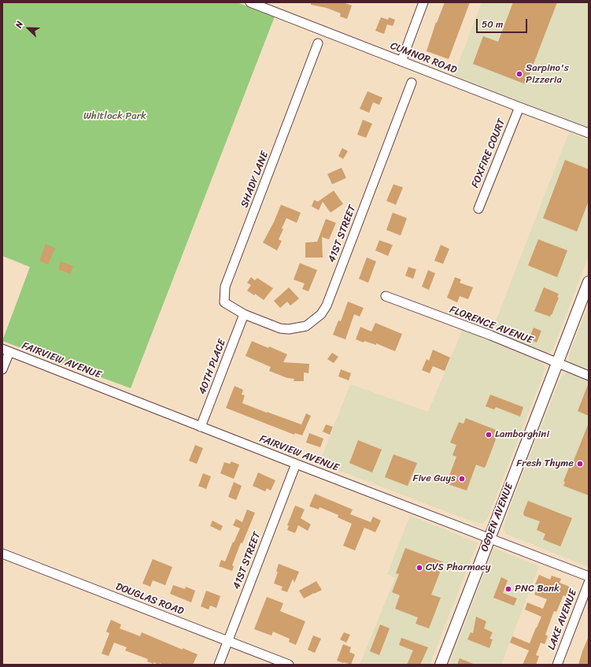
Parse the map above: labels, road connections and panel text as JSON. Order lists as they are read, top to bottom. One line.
{"streets":{"main road":["OGDEN AVENUE"],"street":["CUMNOR ROAD","FOXFIRE COURT","SHADY LANE","41ST STREET","FLORENCE AVENUE","FAIRVIEW AVENUE","40TH PLACE","DOUGLAS ROAD","LAKE AVENUE"]},"crossings":[["CUMNOR ROAD","FOXFIRE COURT"],["SHADY LANE","41ST STREET"],["SHADY LANE","40TH PLACE"],["41ST STREET","FAIRVIEW AVENUE"],["41ST STREET","40TH PLACE"],["41ST STREET","DOUGLAS ROAD"],["FLORENCE AVENUE","OGDEN AVENUE"],["FAIRVIEW AVENUE","40TH PLACE"],["FAIRVIEW AVENUE","OGDEN AVENUE"]],"parks":["Whitlock Park"],"places":["Sarpino's Pizzeria","Lamborghini","Fresh Thyme","Five Guys","CVS Pharmacy","PNC Bank"],"scale_bar":"50 m","north":"top left"}
